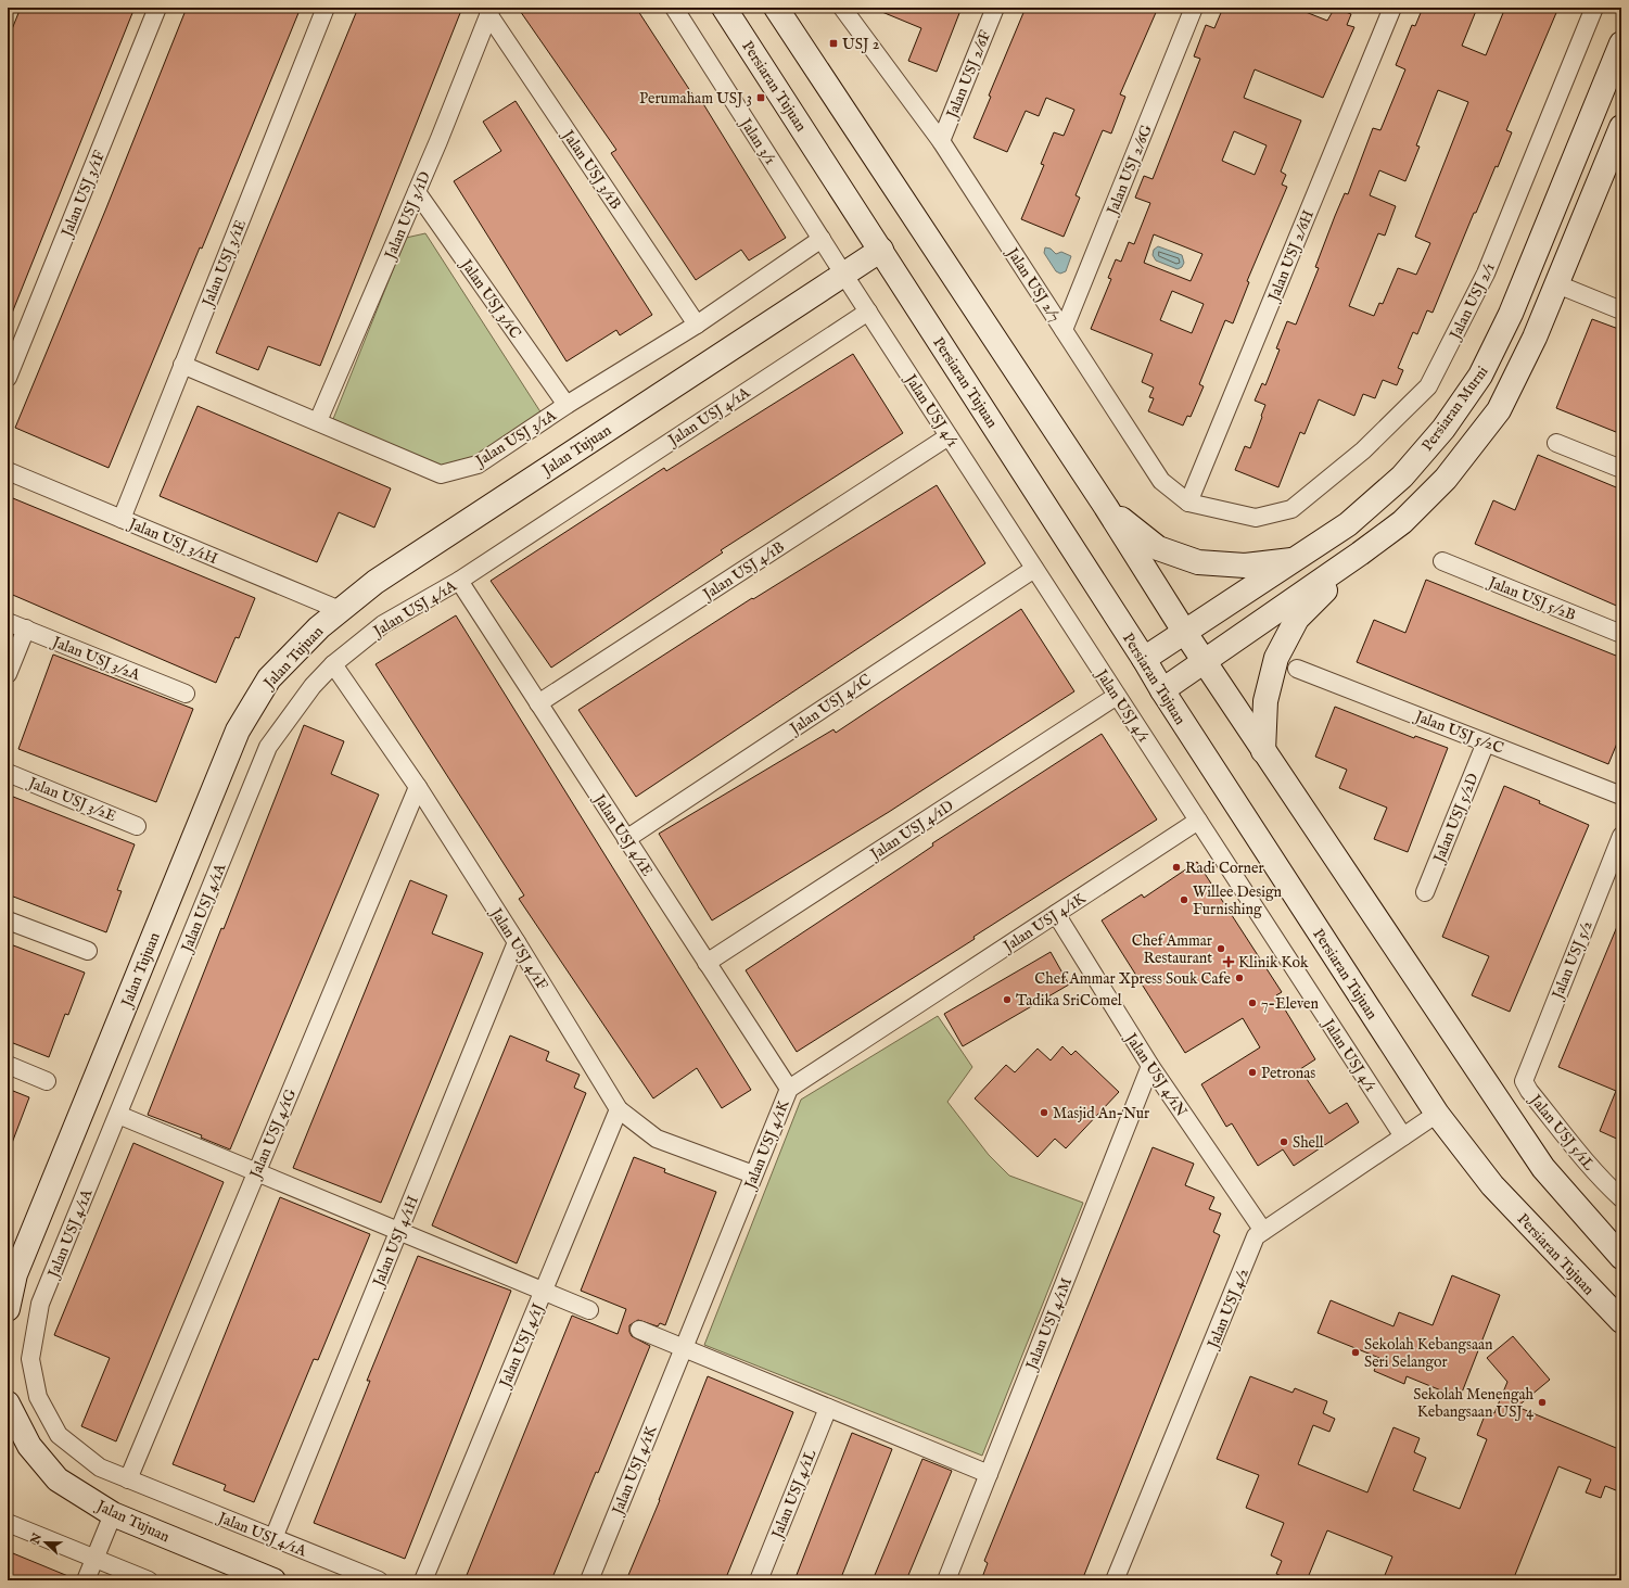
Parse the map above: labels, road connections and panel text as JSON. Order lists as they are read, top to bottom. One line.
{"streets":{"main road":["Persiaran Tujuan","Persiaran Murni","Jalan Tujuan"],"street":["Jalan USJ 2/6F","Jalan 3/1","Jalan USJ 3/1B","Jalan USJ 2/6G","Jalan USJ 3/1F","Jalan USJ 3/1D","Jalan USJ 2/6H","Jalan USJ 3/1E","Jalan USJ 2/7","Jalan USJ 3/1C","Jalan USJ 2/1","Jalan USJ 4/1","Jalan USJ 4/1A","Jalan USJ 3/1A","Jalan USJ 3/1H","Jalan USJ 4/1B","Jalan USJ 5/2B","Jalan USJ 3/2A","Jalan USJ 4/1C","Jalan USJ 5/2C","Jalan USJ 3/2E","Jalan USJ 5/2D","Jalan USJ 4/1D","Jalan USJ 4/1E","Jalan USJ 4/1K","Jalan USJ 4/1F","Jalan USJ 5/2","Jalan USJ 4/1N","Jalan USJ 5/1L","Jalan USJ 4/1G","Jalan USJ 4/1H","Jalan USJ 4/2","Jalan USJ 4/1M","Jalan USJ 4/1J","Jalan USJ 4/1L"]},"crossings":[["Jalan USJ 2/6F","Jalan USJ 2/7"],["Persiaran Tujuan","Persiaran Murni"],["Persiaran Tujuan","Jalan Tujuan"],["Persiaran Tujuan","Jalan USJ 4/2"],["Jalan 3/1","Jalan USJ 4/1"],["Jalan 3/1","Jalan USJ 3/1A"],["Jalan 3/1","Jalan Tujuan"],["Jalan USJ 3/1B","Jalan USJ 3/1D"],["Jalan USJ 3/1B","Jalan USJ 3/1A"],["Jalan USJ 2/6G","Jalan USJ 2/7"],["Jalan USJ 3/1D","Jalan USJ 3/1C"],["Jalan USJ 3/1D","Jalan USJ 3/1A"],["Jalan USJ 2/6H","Jalan USJ 2/7"],["Jalan USJ 3/1E","Jalan USJ 3/1A"],["Jalan USJ 3/1E","Jalan USJ 3/1H"],["Jalan USJ 2/7","Jalan USJ 2/1"],["Jalan USJ 3/1C","Jalan USJ 3/1A"],["Jalan USJ 4/1","Jalan USJ 4/1A"],["Jalan USJ 4/1","Jalan Tujuan"],["Jalan USJ 4/1","Jalan USJ 4/1B"],["Jalan USJ 4/1","Jalan USJ 4/1C"],["Jalan USJ 4/1","Jalan USJ 4/1D"],["Jalan USJ 4/1","Jalan USJ 4/1K"],["Jalan USJ 4/1","Jalan USJ 4/2"],["Jalan USJ 4/1A","Jalan USJ 4/1E"],["Jalan USJ 4/1A","Jalan USJ 4/1F"],["Jalan USJ 4/1A","Jalan USJ 4/1G"],["Jalan USJ 4/1A","Jalan USJ 4/1H"],["Jalan Tujuan","Jalan USJ 3/1H"],["Jalan USJ 4/1B","Jalan USJ 4/1E"],["Jalan USJ 4/1C","Jalan USJ 4/1E"],["Jalan USJ 5/2C","Jalan USJ 5/2D"],["Jalan USJ 4/1D","Jalan USJ 4/1E"],["Jalan USJ 4/1E","Jalan USJ 4/1K"],["Jalan USJ 4/1K","Jalan USJ 4/1F"],["Jalan USJ 4/1K","Jalan USJ 4/1N"],["Jalan USJ 4/1F","Jalan USJ 4/1G"],["Jalan USJ 4/1F","Jalan USJ 4/1H"],["Jalan USJ 4/1F","Jalan USJ 4/1J"],["Jalan USJ 5/2","Jalan USJ 5/1L"],["Jalan USJ 4/1N","Jalan USJ 4/2"],["Jalan USJ 4/1N","Jalan USJ 4/1M"]],"places":{"transit":["USJ 2","Perumaham USJ 3"],"other":["Radi Corner","Willee Design Furnishing","Chef Ammar Restaurant","Chef Ammar Xpress Souk Cafe","Tadika SriComel","7-Eleven","Petronas","Masjid An-Nur","Shell","Sekolah Kebangsaan Seri Selangor","Sekolah Menengah Kebangsaan USJ 4"],"health":["Klinik Kok"]},"north":"left"}
